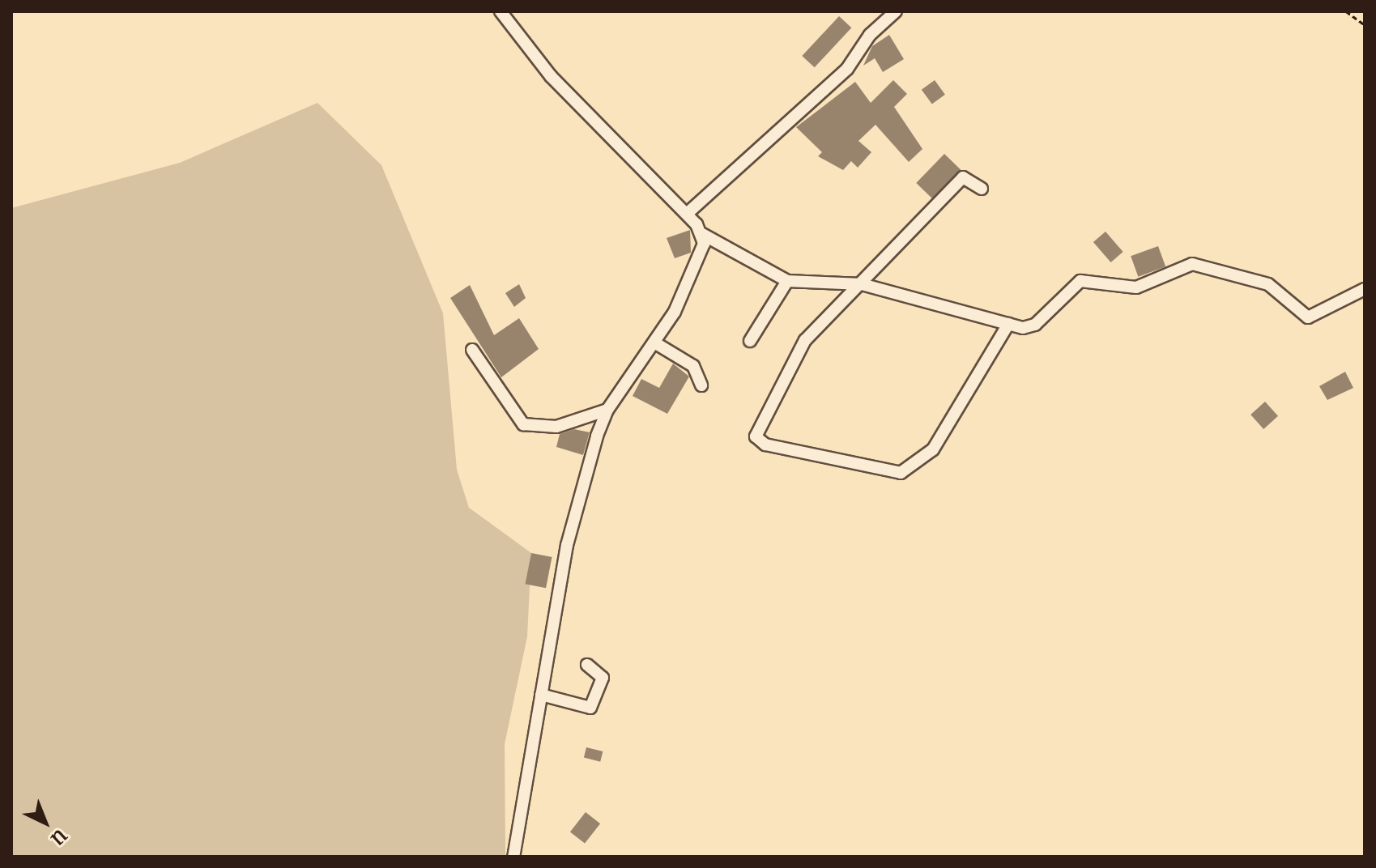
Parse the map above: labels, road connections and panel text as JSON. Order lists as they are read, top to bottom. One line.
{"north":"bottom right"}
